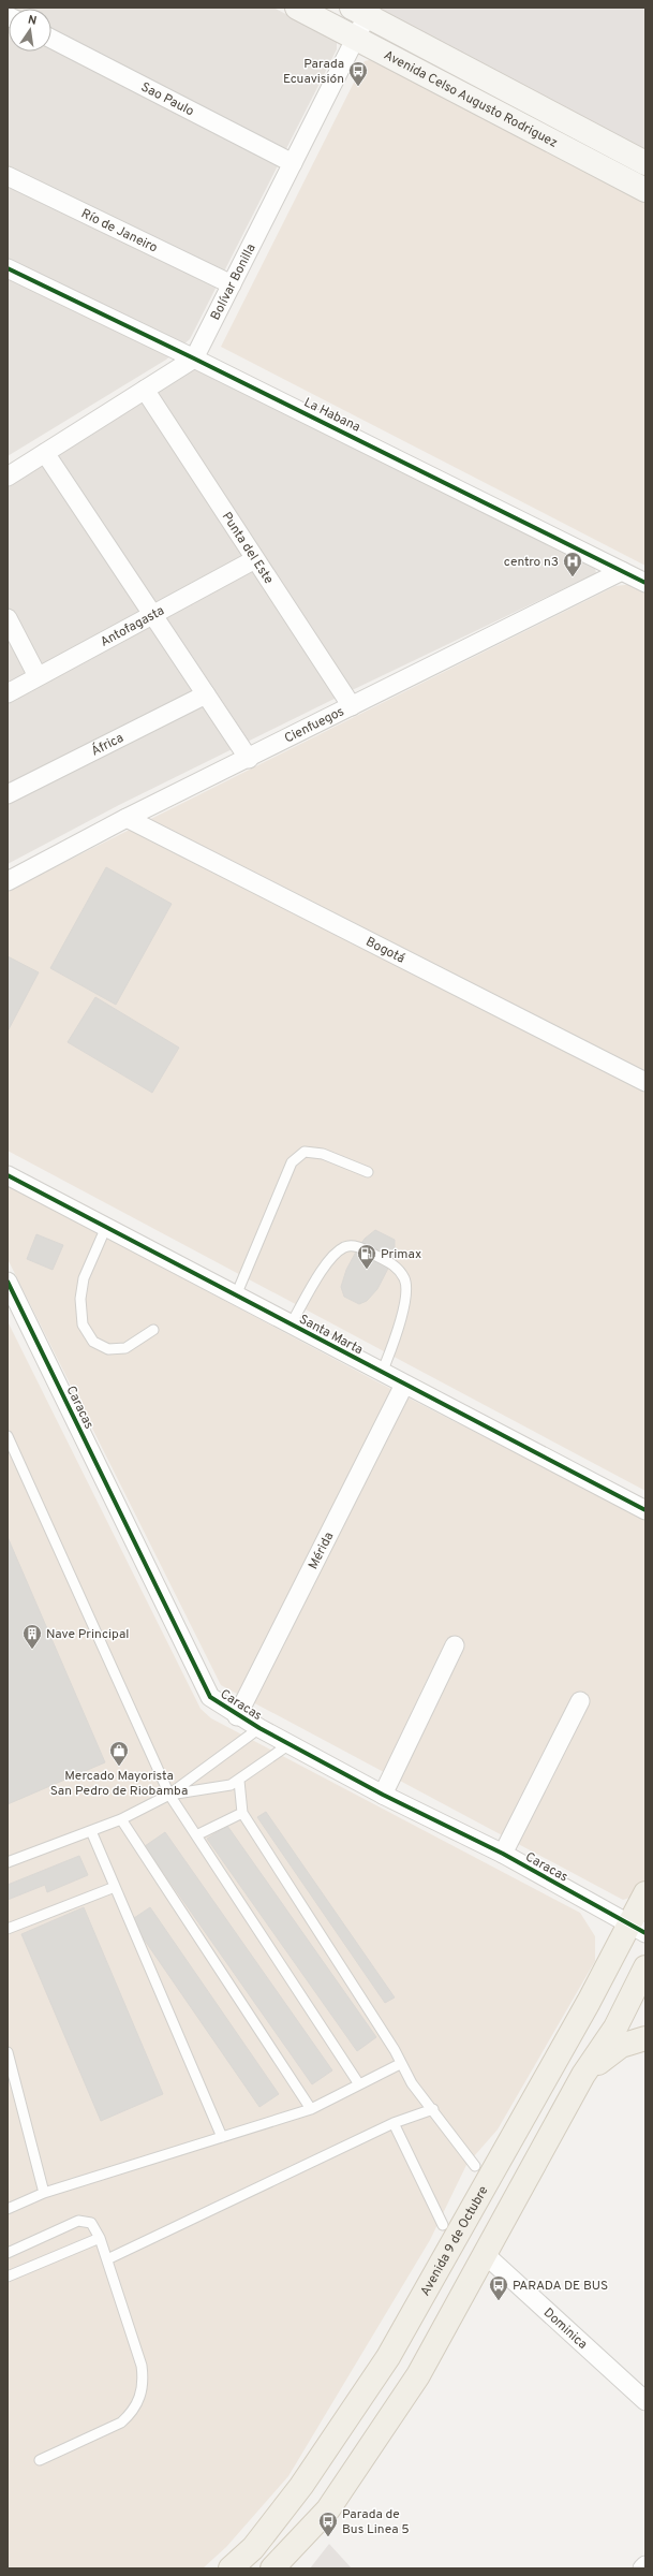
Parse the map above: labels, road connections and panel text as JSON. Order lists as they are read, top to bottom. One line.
{"streets":{"main road":["Avenida 9 de Octubre"],"street":["Sao Paulo","Avenida Celso Augusto Rodriguez","Río de Janeiro","Bolívar Bonilla","La Habana","Punta del Este","Antofagasta","Cienfuegos","África","Bogotá","Santa Marta","Caracas","Mérida","Dominica"]},"crossings":[["Sao Paulo","Bolívar Bonilla"],["Avenida Celso Augusto Rodriguez","Bolívar Bonilla"],["Río de Janeiro","Bolívar Bonilla"],["Bolívar Bonilla","La Habana"],["La Habana","Cienfuegos"],["Punta del Este","Antofagasta"],["Punta del Este","Cienfuegos"],["Cienfuegos","Bogotá"],["Santa Marta","Mérida"],["Caracas","Mérida"],["Caracas","Avenida 9 de Octubre"]],"places":{"bus stop":["Parada Ecuavisión","PARADA DE BUS","Parada de Bus Linea 5"],"hospital":["centro n3"],"fuel station":["Primax"],"building":["Nave Principal"],"shop":["Mercado Mayorista San Pedro de Riobamba"]},"north":"top"}
